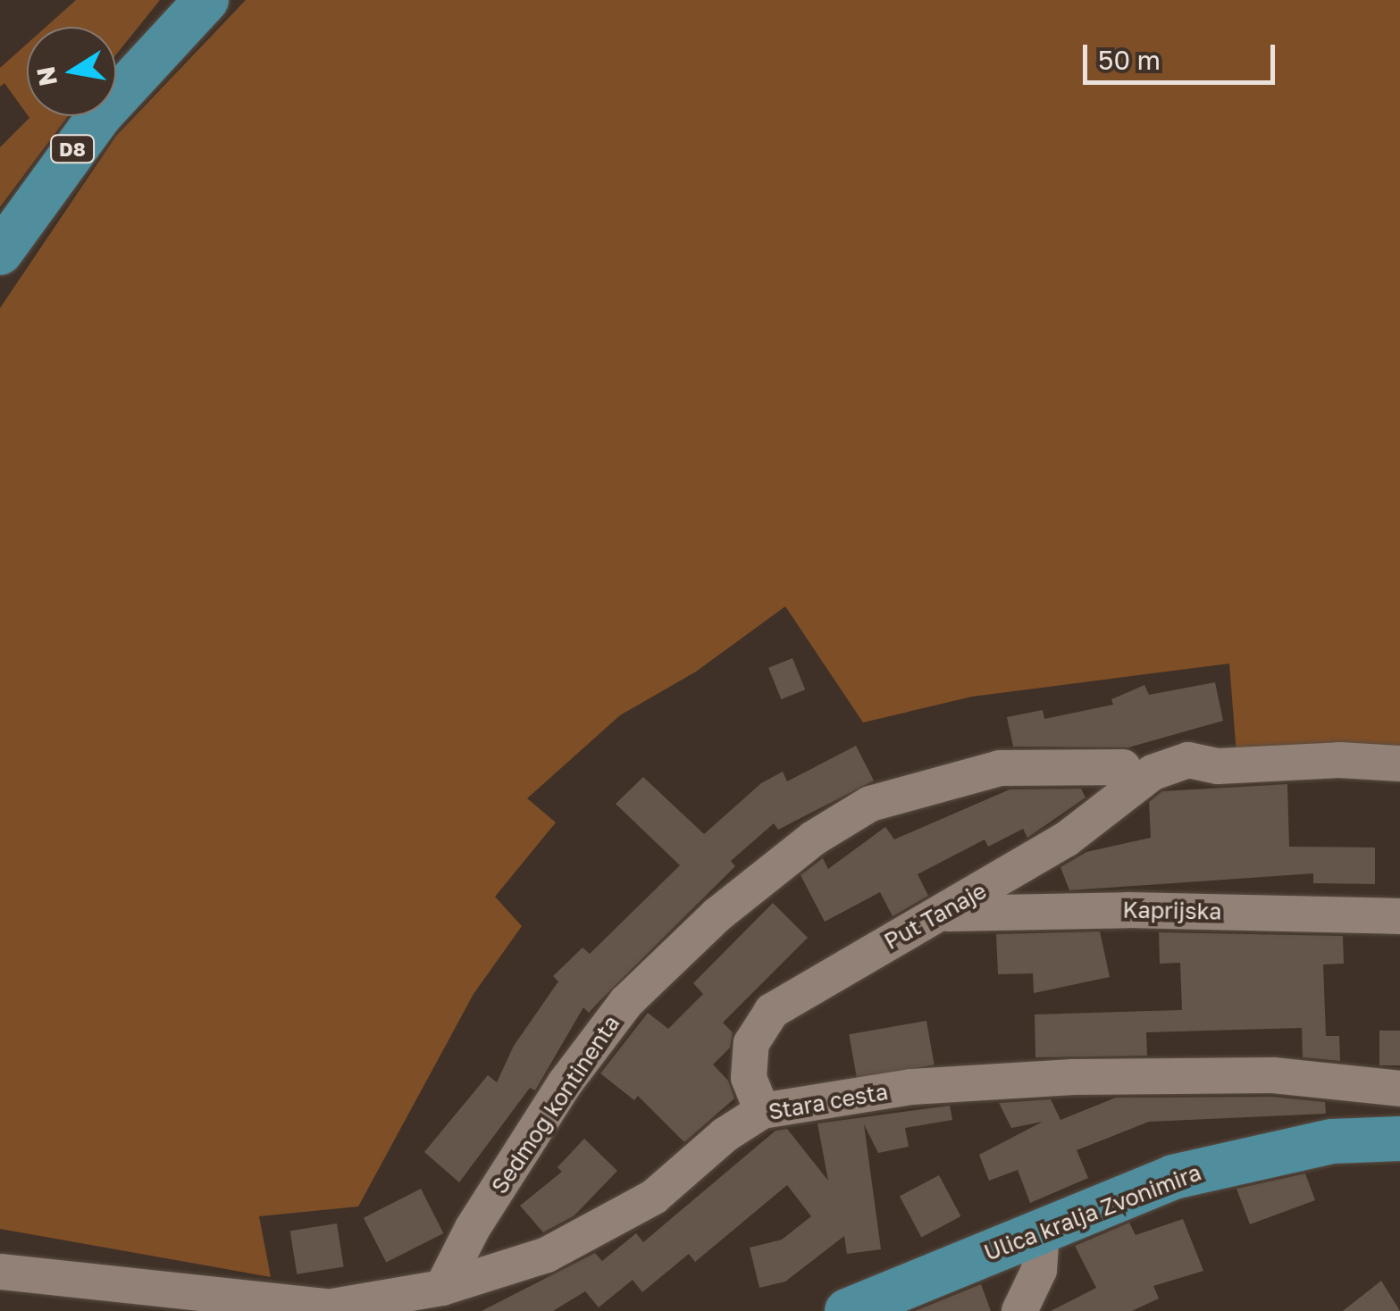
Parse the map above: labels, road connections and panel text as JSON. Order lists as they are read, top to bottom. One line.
{"streets":{"main road":["D8","Ulica kralja Zvonimira"],"street":["Kaprijska","Put Tanaje","Stara cesta","Sedmog kontinenta"]},"crossings":[["Kaprijska","Put Tanaje"],["Put Tanaje","Stara cesta"],["Stara cesta","Sedmog kontinenta"]],"scale_bar":"50 m","north":"left"}
